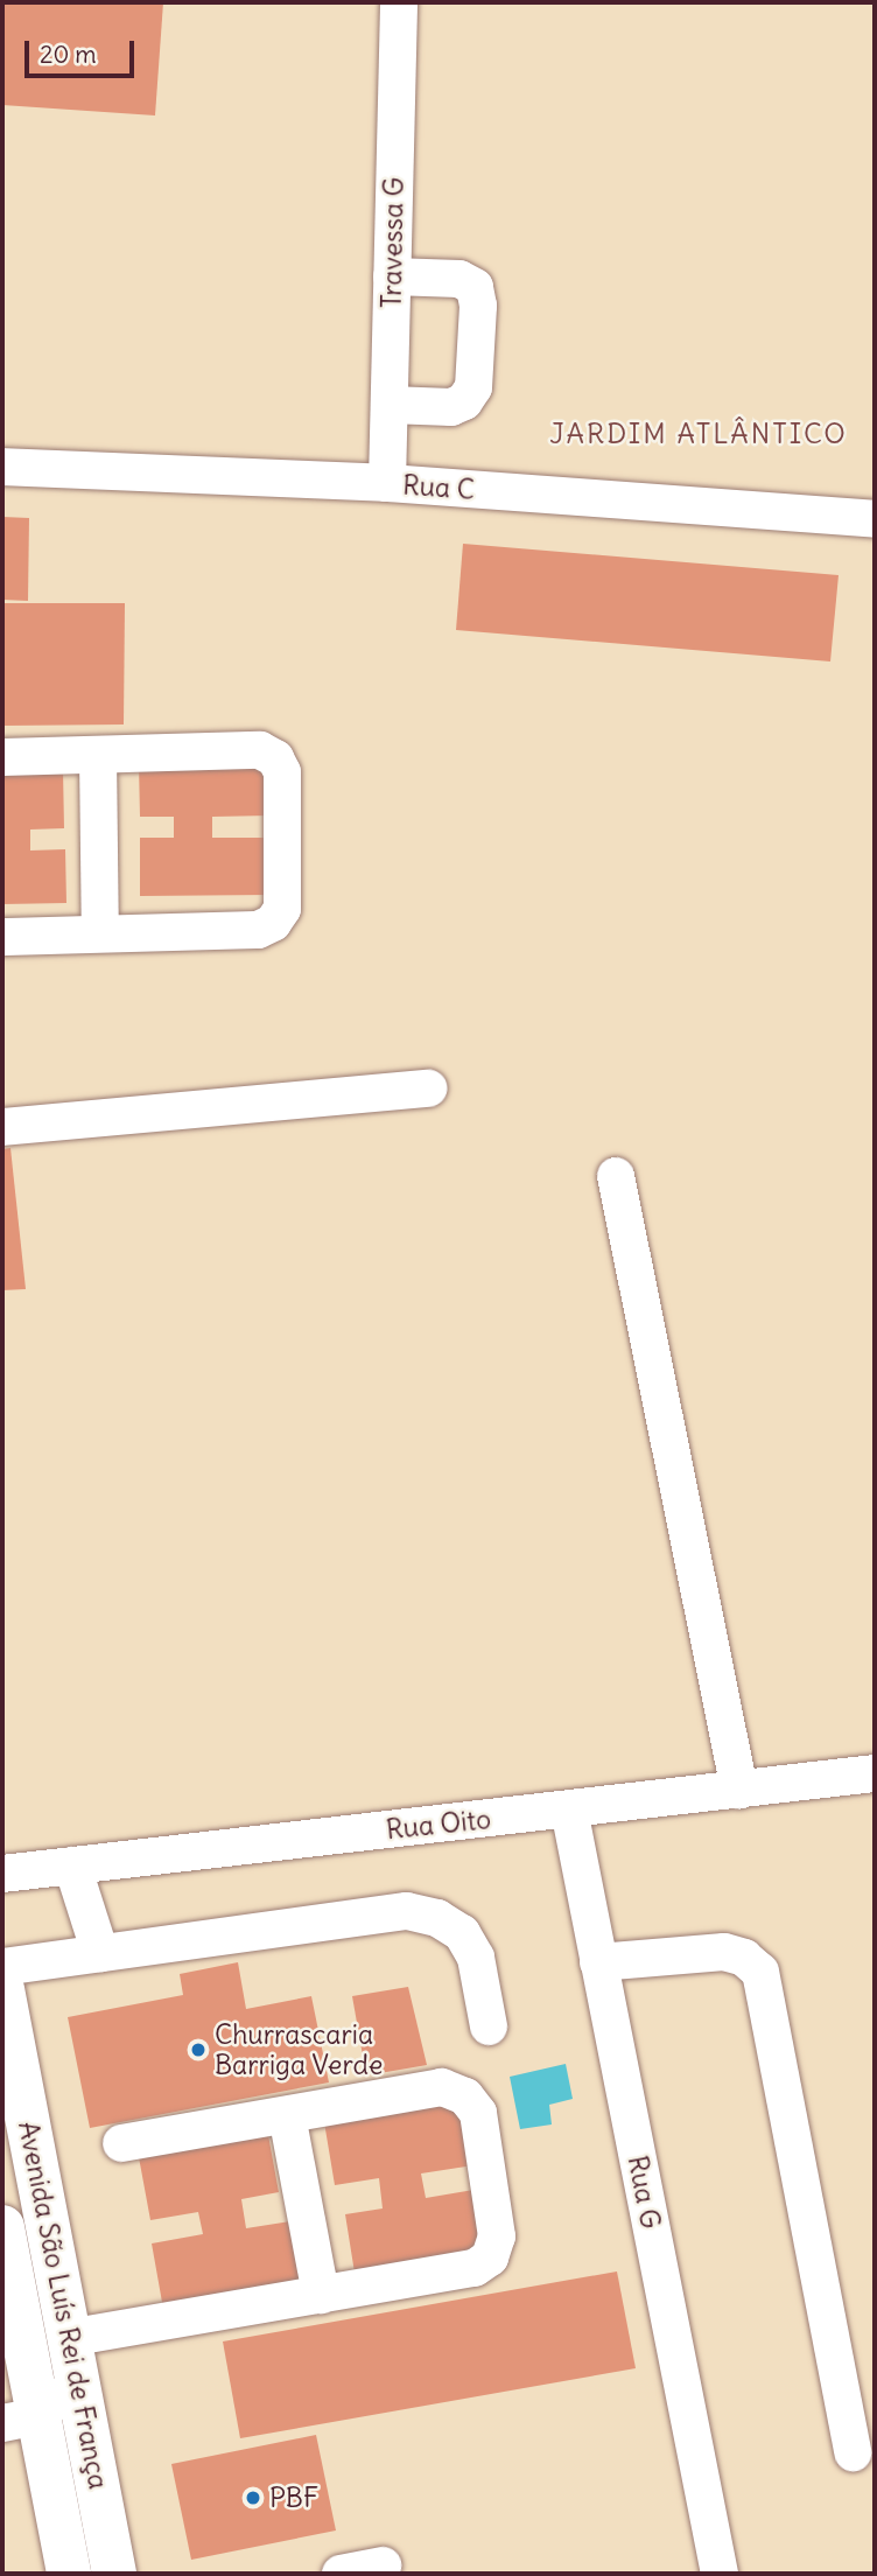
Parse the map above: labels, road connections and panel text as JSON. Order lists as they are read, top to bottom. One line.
{"streets":{"main road":["Avenida São Luís Rei de França"],"street":["Travessa G","Rua C","Rua Oito","Rua G"]},"crossings":[["Travessa G","Rua C"],["Rua Oito","Rua G"]],"districts":["JARDIM ATLÂNTICO"],"places":["Churrascaria Barriga Verde","PBF"],"scale_bar":"20 m"}
